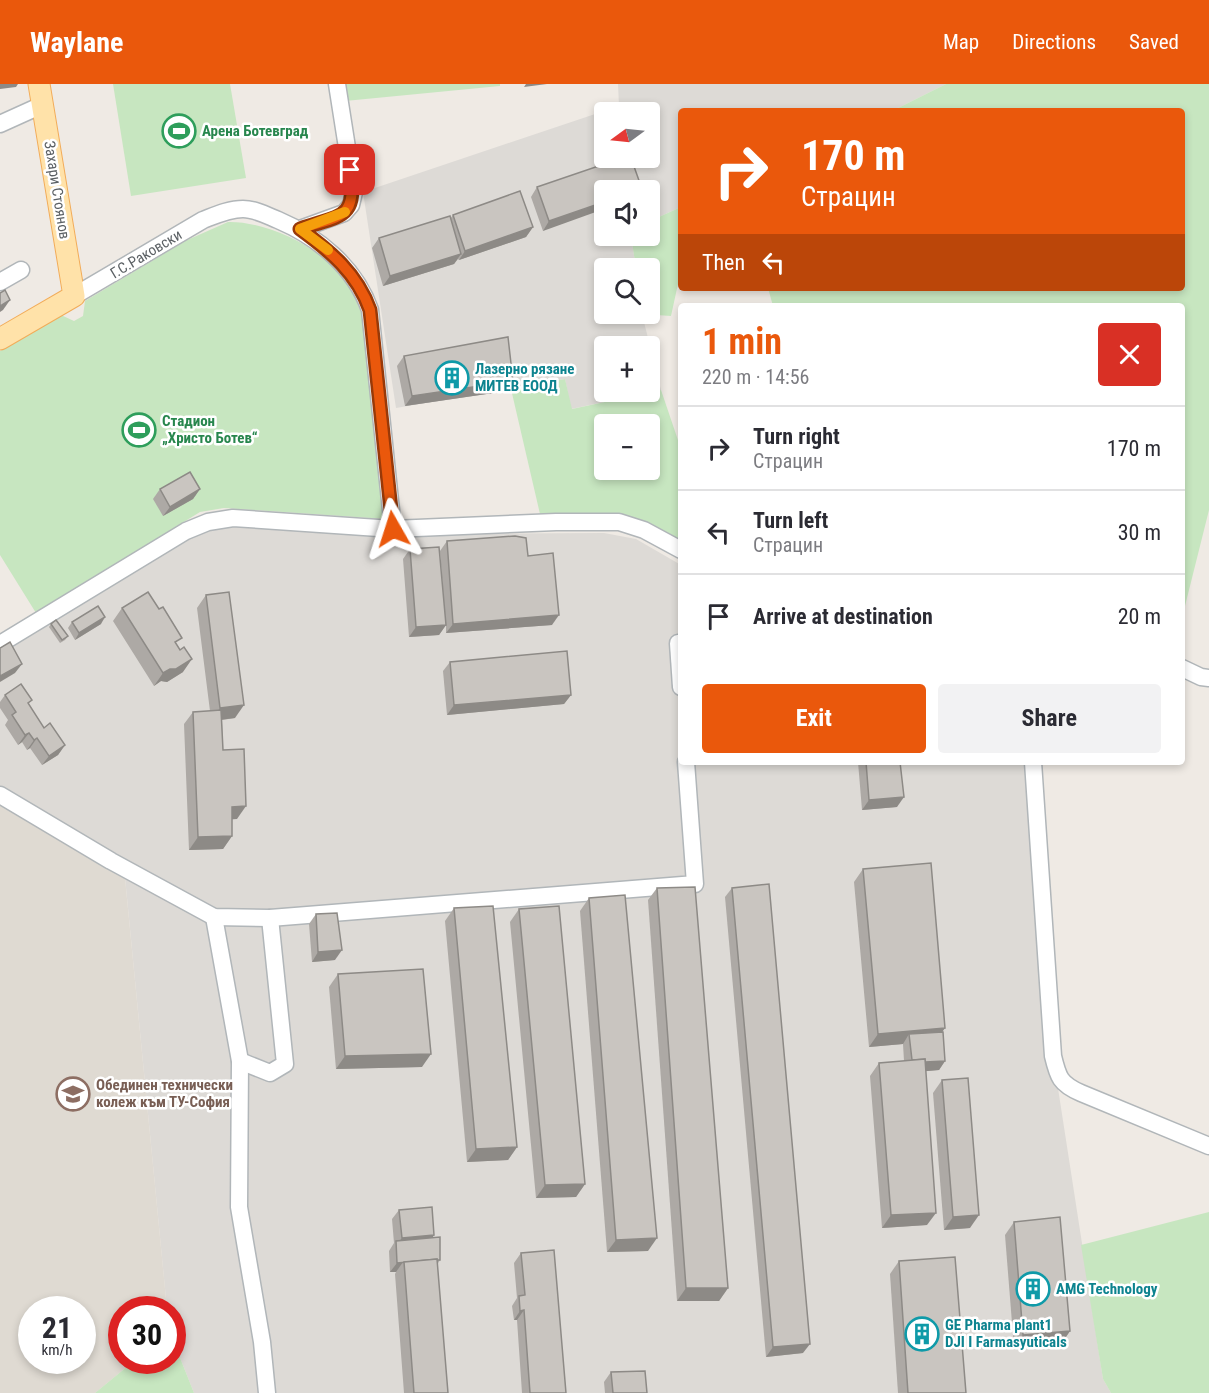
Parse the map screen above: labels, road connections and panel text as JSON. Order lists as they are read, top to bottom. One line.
{"streets":{"main road":["Захари Стоянов","Г.С.Раковски"]},"crossings":[["Захари Стоянов","Г.С.Раковски"]],"places":{"sports":["Арена Ботевград","Стадион „Христо Ботев“"],"building":["Лазерно рязане МИТЕВ ЕООД","AMG Technology","GE Pharma plant1 DJI I Farmasyuticals"],"school or university":["Обединен технически колеж към ТУ-София"]},"north":"left","page":{"header":"Waylane","nav":["Map","Directions","Saved"],"map_buttons":["+","−"],"turn":["170 m","Страцин"],"then":"Then","heading":["1 min","220 m · 14:56"],"list":[{"name":"Turn right","note":"Страцин","value":"170 m"},{"name":"Turn left","note":"Страцин","value":"30 m"},{"name":"Arrive at destination","value":"20 m"}],"buttons":["Exit","Share"],"speed":"21 km/h","limit":"30"}}
